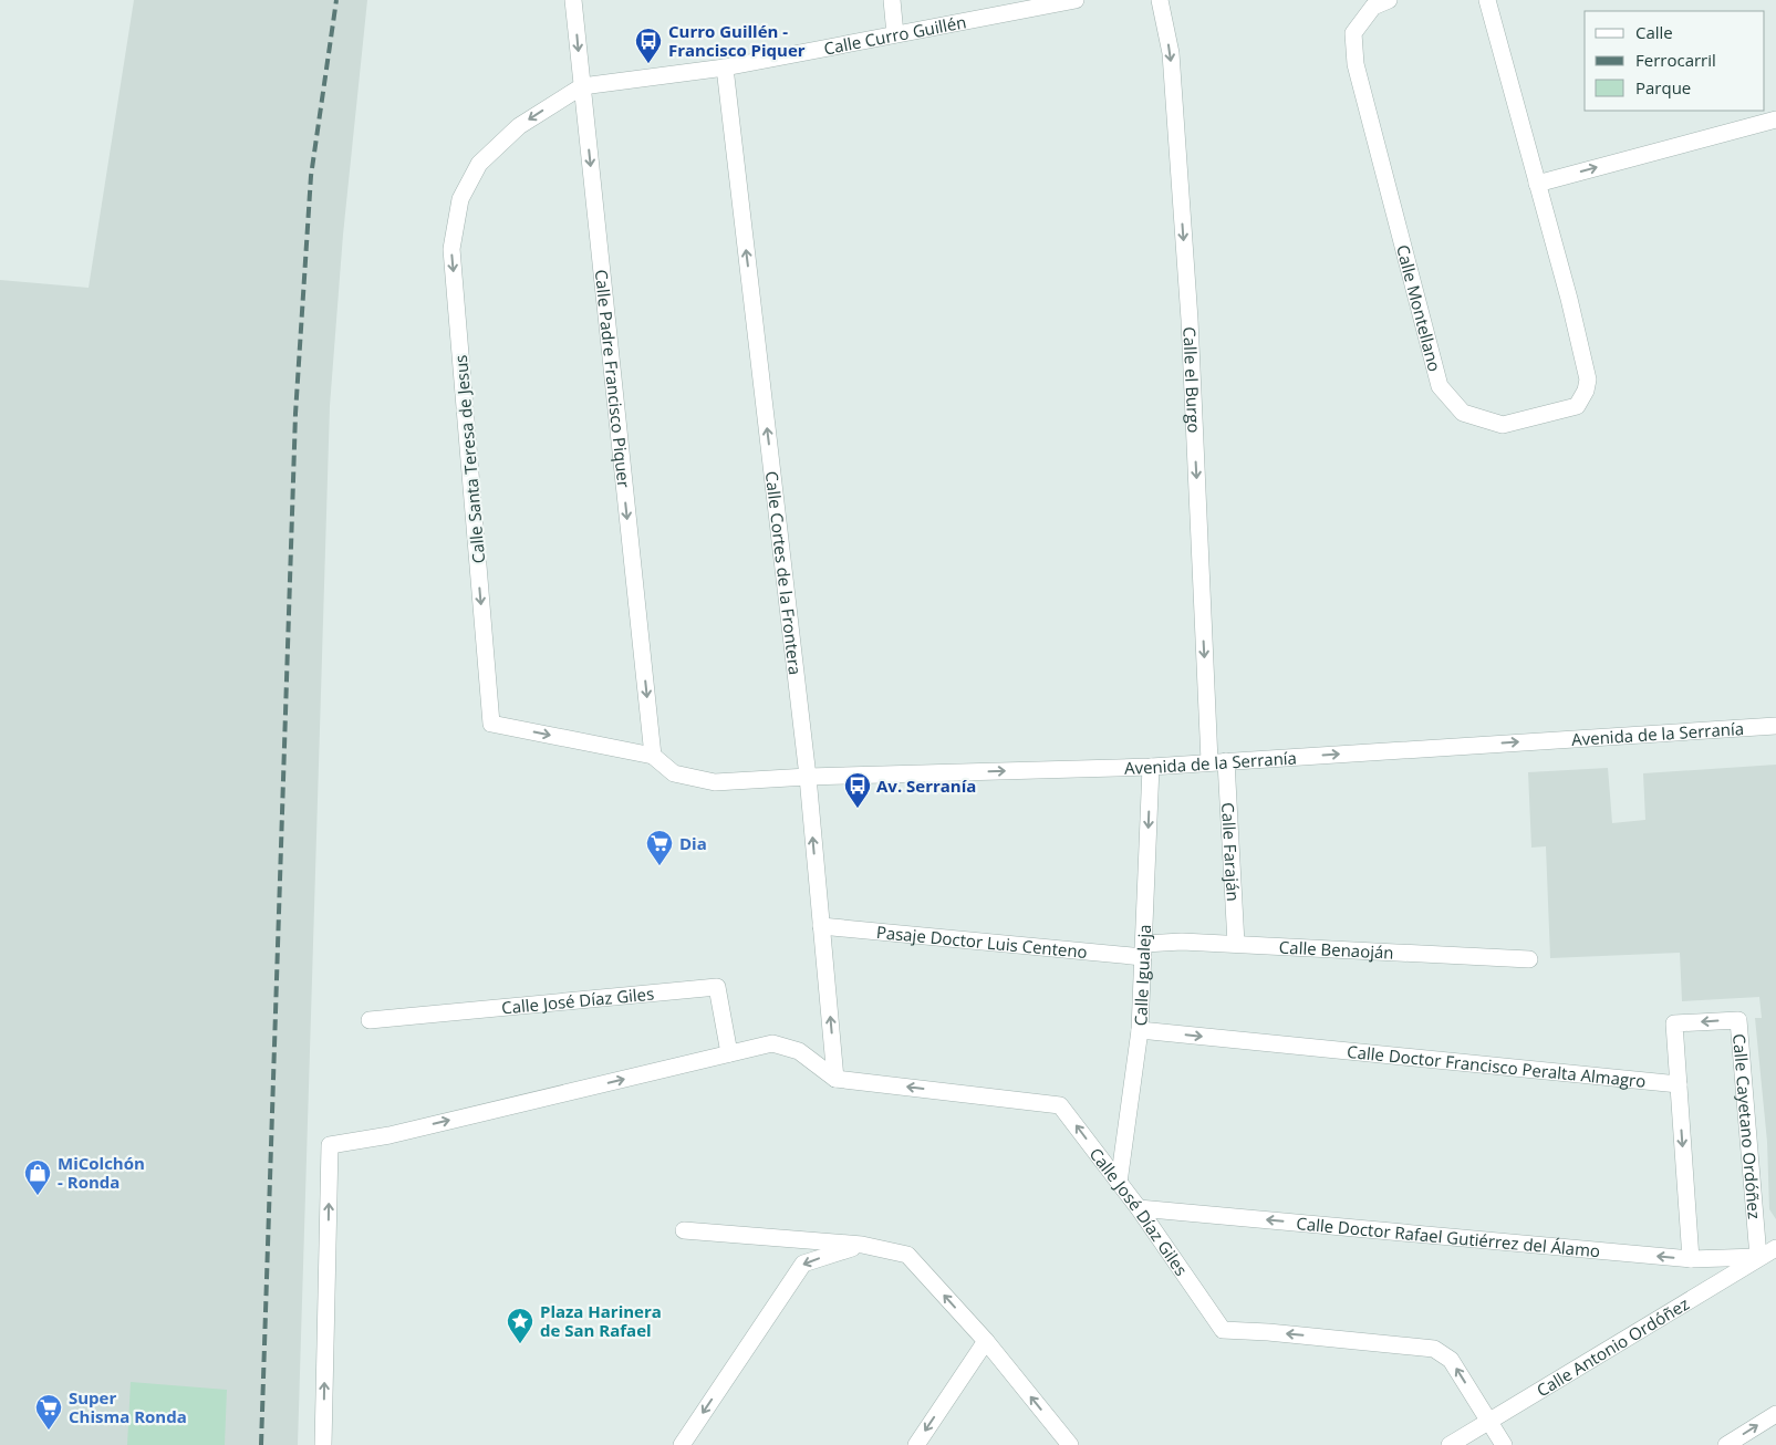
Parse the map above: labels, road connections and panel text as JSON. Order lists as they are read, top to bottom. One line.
{"streets":{"street":["Calle Curro Guillén","Calle Montellano","Calle Padre Francisco Piquer","Calle el Burgo","Calle Santa Teresa de Jesus","Calle Cortes de la Frontera","Avenida de la Serranía","Calle Faraján","Pasaje Doctor Luis Centeno","Calle Benaoján","Calle Igualeja","Calle José Díaz Giles","Calle Doctor Francisco Peralta Almagro","Calle Cayetano Ordóñez","Calle Doctor Rafael Gutiérrez del Álamo","Calle Antonio Ordóñez"]},"crossings":[["Calle Curro Guillén","Calle Padre Francisco Piquer"],["Calle Curro Guillén","Calle Santa Teresa de Jesus"],["Calle Curro Guillén","Calle Cortes de la Frontera"],["Calle Padre Francisco Piquer","Calle Santa Teresa de Jesus"],["Calle Padre Francisco Piquer","Avenida de la Serranía"],["Calle el Burgo","Avenida de la Serranía"],["Calle el Burgo","Calle Faraján"],["Calle Santa Teresa de Jesus","Avenida de la Serranía"],["Calle Cortes de la Frontera","Avenida de la Serranía"],["Calle Cortes de la Frontera","Pasaje Doctor Luis Centeno"],["Calle Cortes de la Frontera","Calle José Díaz Giles"],["Avenida de la Serranía","Calle Faraján"],["Avenida de la Serranía","Calle Igualeja"],["Calle Faraján","Calle Benaoján"],["Pasaje Doctor Luis Centeno","Calle Benaoján"],["Pasaje Doctor Luis Centeno","Calle Igualeja"],["Calle Benaoján","Calle Igualeja"],["Calle Igualeja","Calle José Díaz Giles"],["Calle Igualeja","Calle Doctor Francisco Peralta Almagro"],["Calle José Díaz Giles","Calle Doctor Rafael Gutiérrez del Álamo"],["Calle José Díaz Giles","Calle Antonio Ordóñez"],["Calle Doctor Francisco Peralta Almagro","Calle Cayetano Ordóñez"],["Calle Cayetano Ordóñez","Calle Doctor Rafael Gutiérrez del Álamo"],["Calle Cayetano Ordóñez","Calle Antonio Ordóñez"],["Calle Doctor Rafael Gutiérrez del Álamo","Calle Antonio Ordóñez"]],"one_way":["Calle Padre Francisco Piquer","Calle el Burgo","Calle Cortes de la Frontera","Avenida de la Serranía","Calle Igualeja","Calle José Díaz Giles","Calle Doctor Francisco Peralta Almagro","Calle Doctor Rafael Gutiérrez del Álamo"],"places":{"bus stop":["Curro Guillén - Francisco Piquer","Av. Serranía"],"supermarket":["Dia","Super Chisma Ronda"],"shop":["MiColchón - Ronda"],"place":["Plaza Harinera de San Rafael"]},"legend":["Calle","Ferrocarril","Parque"]}
